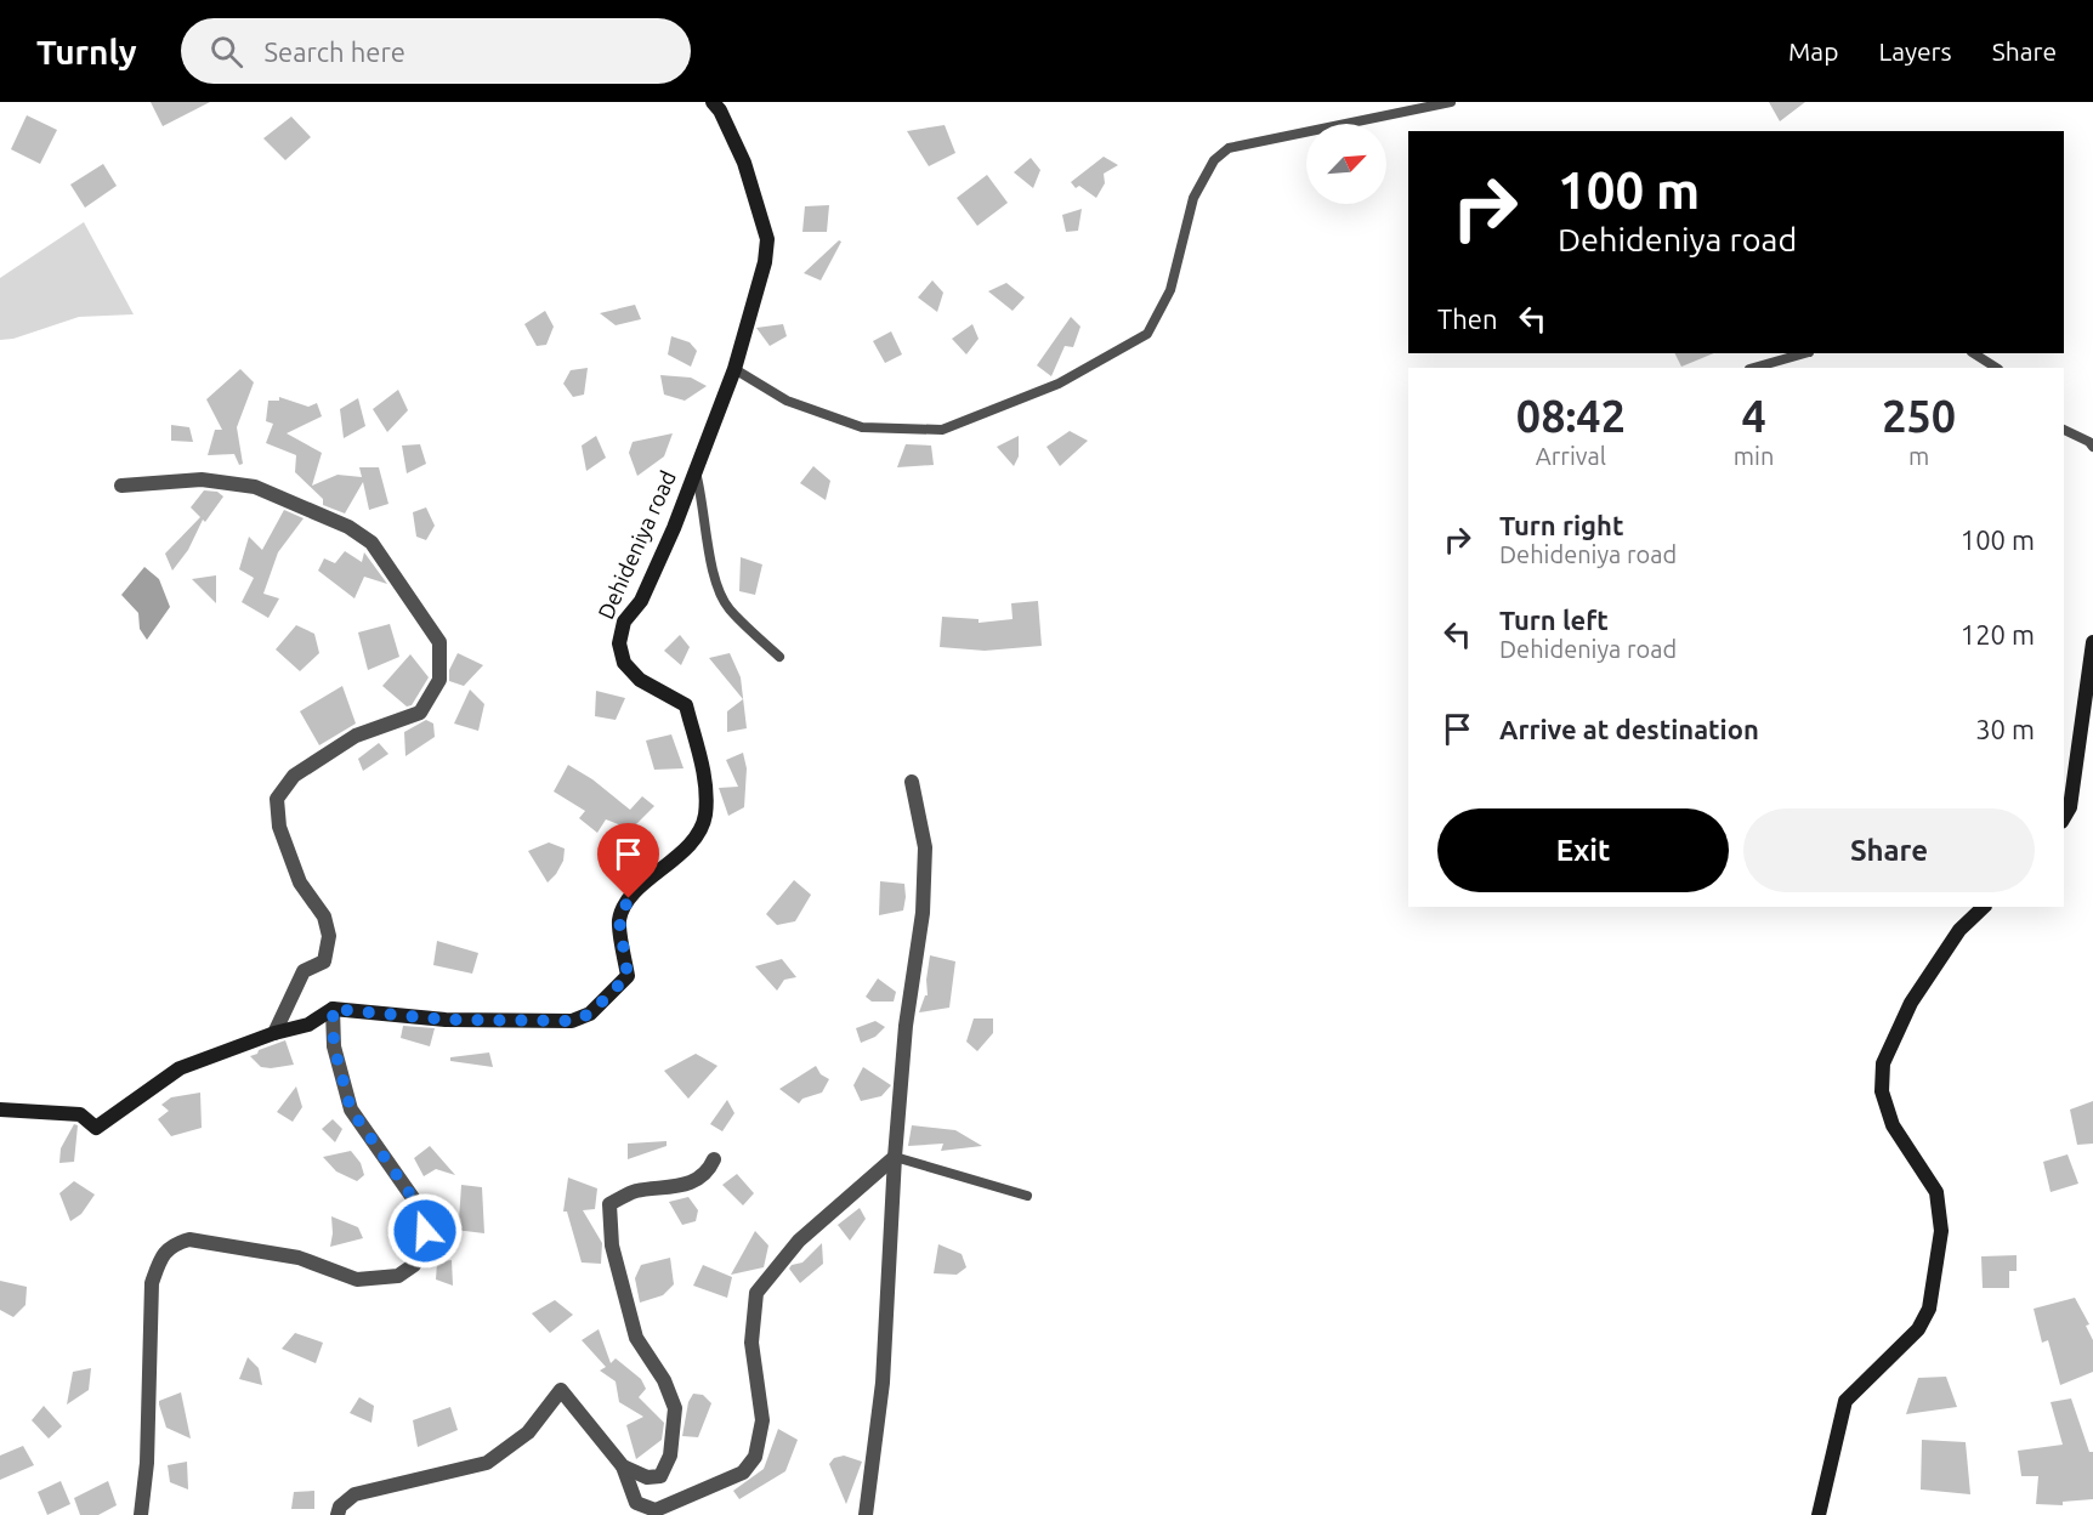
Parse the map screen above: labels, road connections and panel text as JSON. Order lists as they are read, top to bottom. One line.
{"streets":{"street":["Dehideniya road"]},"north":"top right","page":{"header":"Turnly","search":"Search here","nav":["Map","Layers","Share"],"turn":["100 m","Dehideniya road"],"then":"Then","eta":["08:42","Arrival","4","min","250","m"],"list":[{"name":"Turn right","note":"Dehideniya road","value":"100 m"},{"name":"Turn left","note":"Dehideniya road","value":"120 m"},{"name":"Arrive at destination","value":"30 m"}],"buttons":["Exit","Share"]}}
